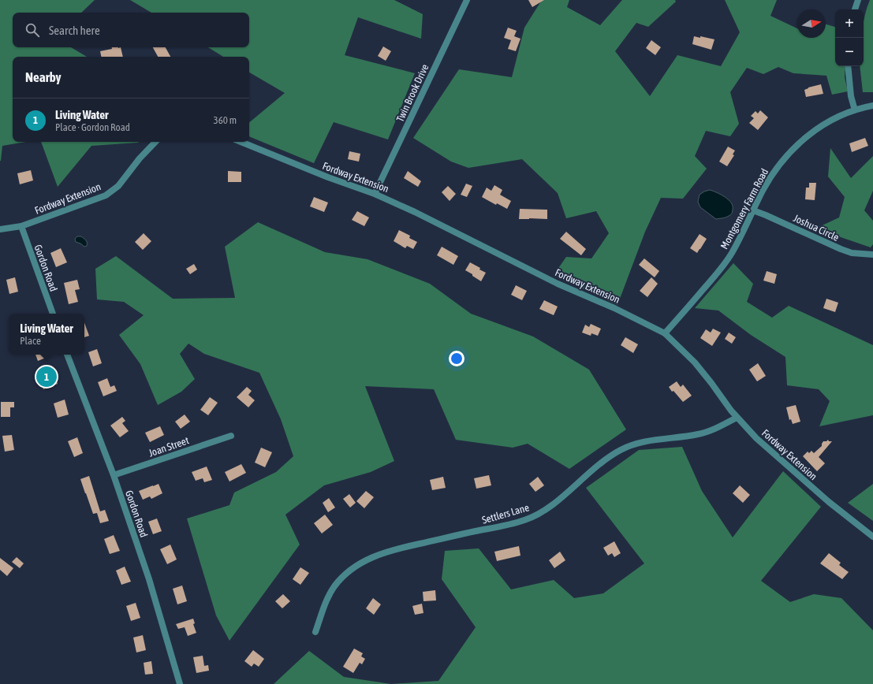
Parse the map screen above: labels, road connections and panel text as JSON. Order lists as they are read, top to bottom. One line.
{"streets":{"street":["Twin Brook Drive","Fordway Extension","Montgomery Farm Road","Joshua Circle","Gordon Road","Joan Street","Settlers Lane"]},"crossings":[["Twin Brook Drive","Fordway Extension"],["Fordway Extension","Montgomery Farm Road"],["Fordway Extension","Gordon Road"],["Fordway Extension","Settlers Lane"],["Montgomery Farm Road","Joshua Circle"],["Gordon Road","Joan Street"]],"north":"right","page":{"map_buttons":["+","−"],"search":"Search here","heading":"Nearby","list":[{"mark":"1","name":"Living Water","note":"Place · Gordon Road","value":"360 m"}],"popup":["Living Water","Place"],"pins":"1"}}
